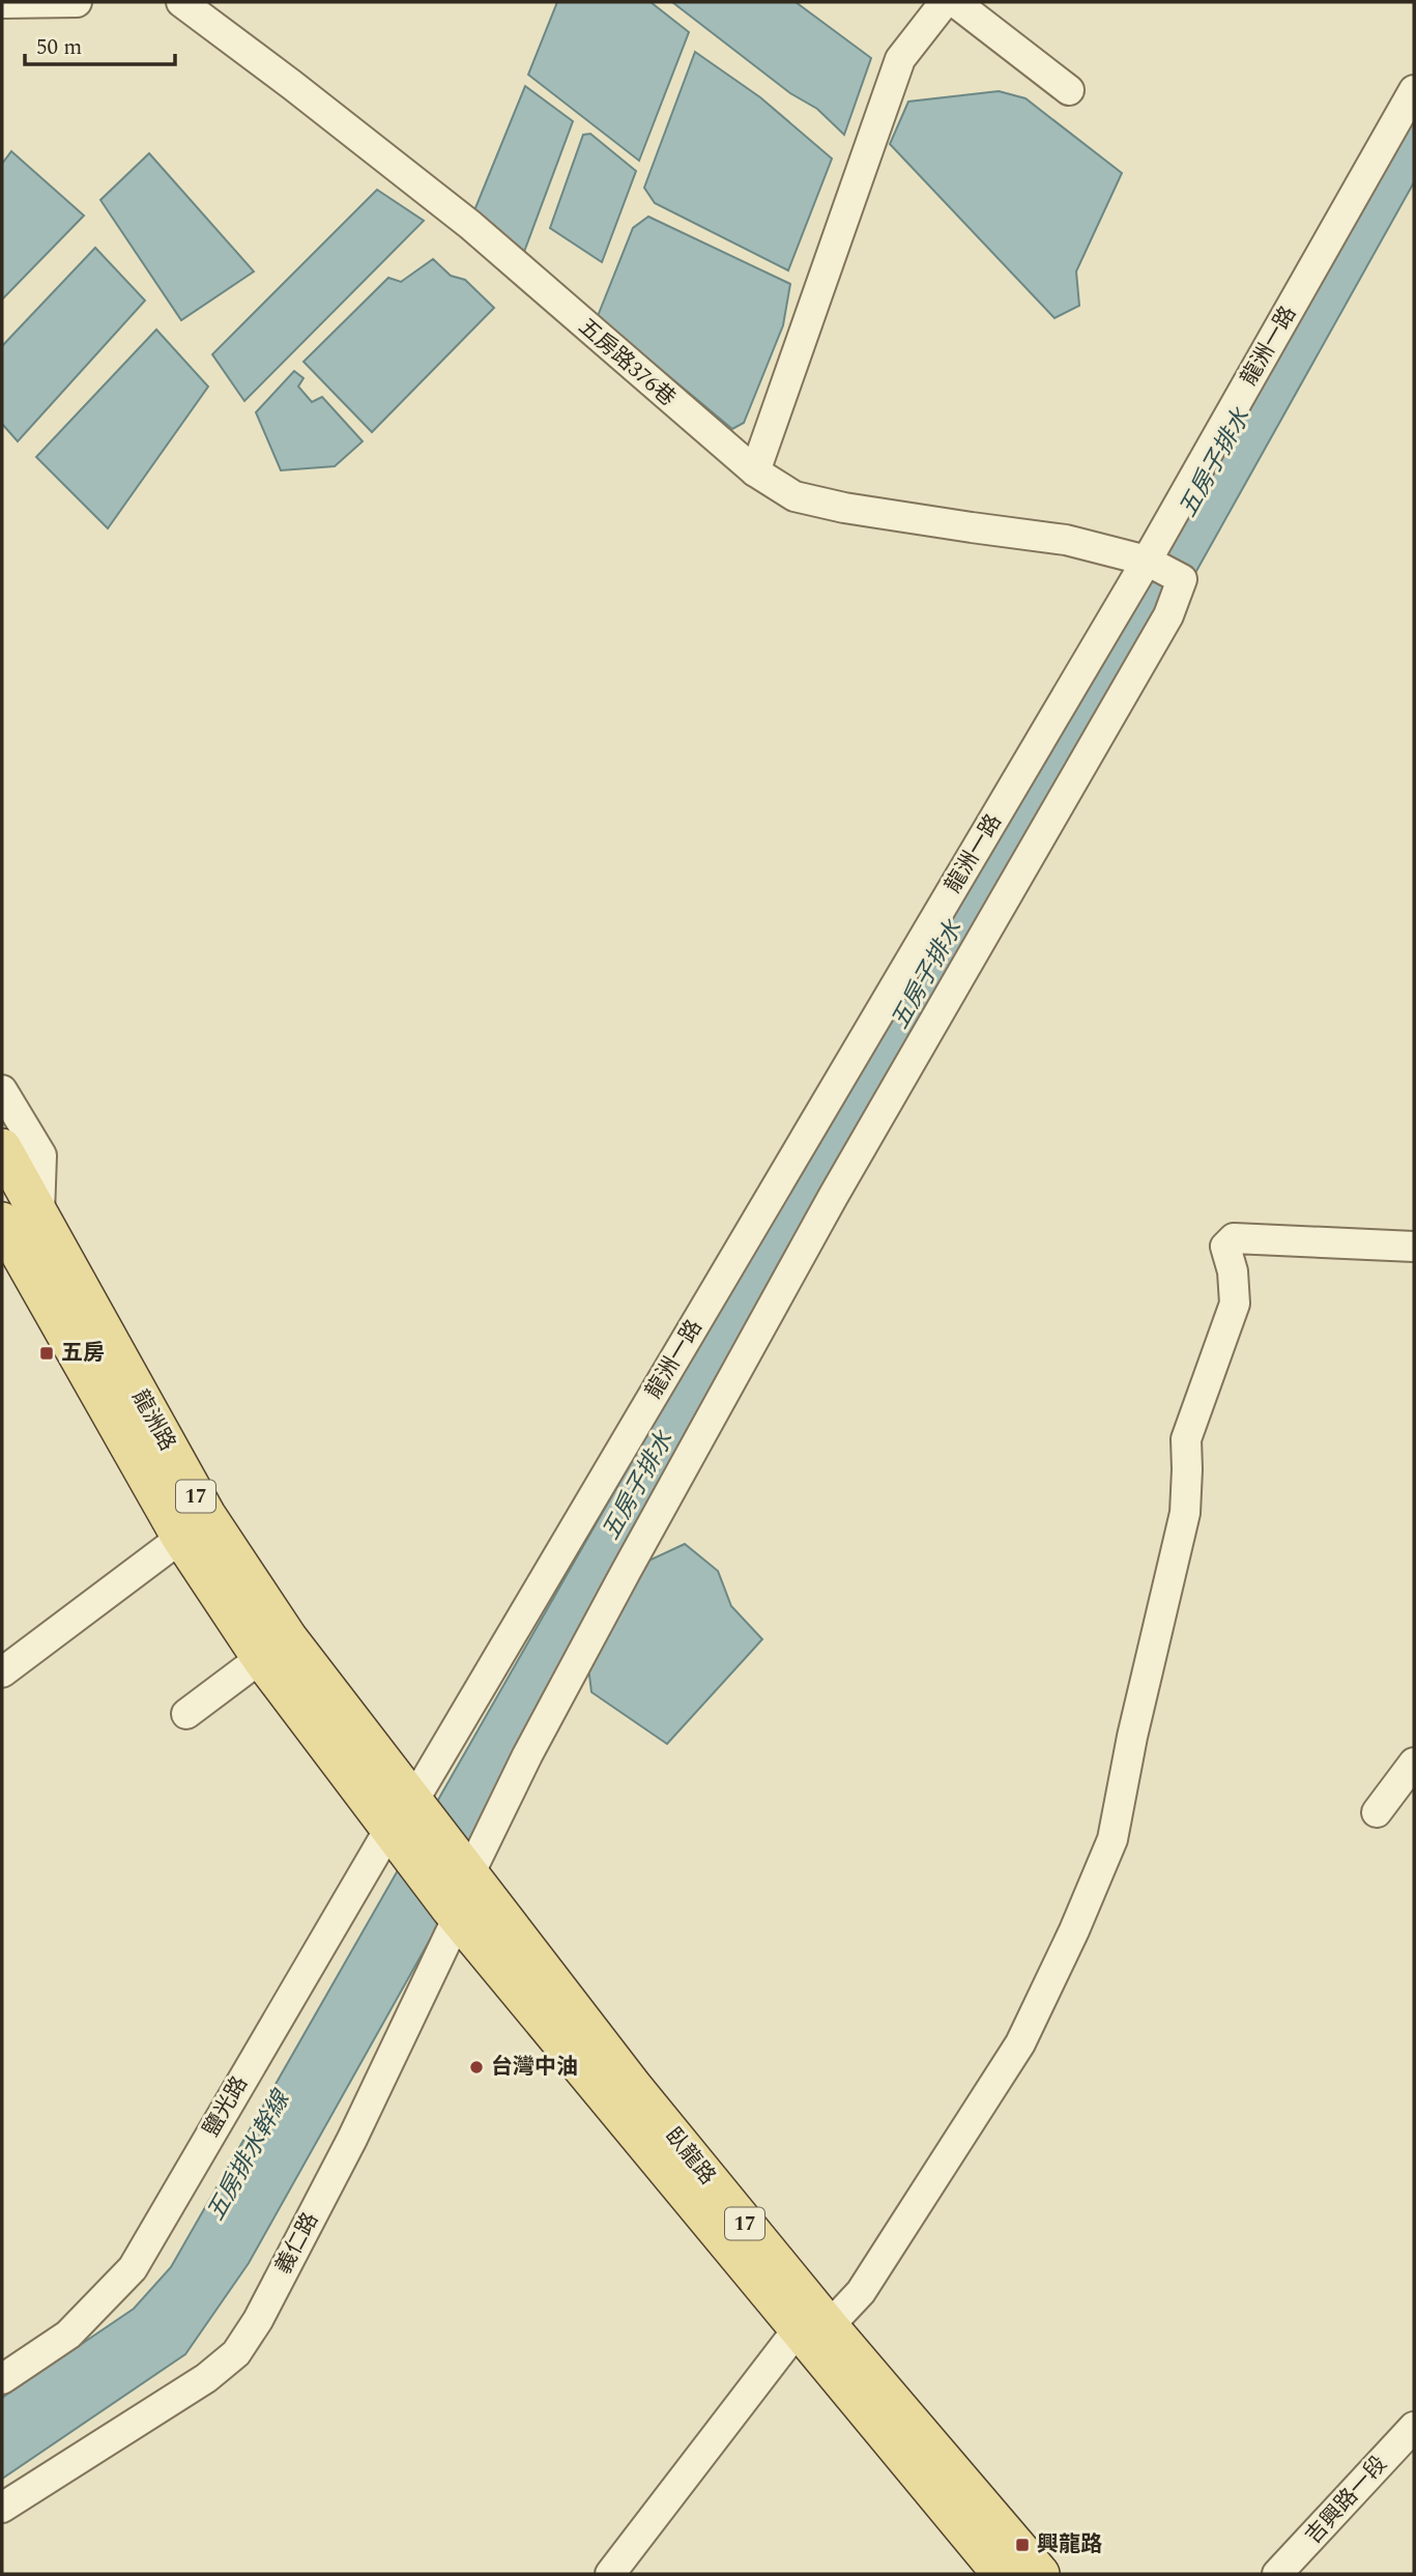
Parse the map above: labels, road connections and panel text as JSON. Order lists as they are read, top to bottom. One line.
{"streets":{"main road":["龍洲路","17","臥龍路"],"street":["龍洲一路","五房路376巷","鹽光路","義仁路","吉興路一段"]},"crossings":[["龍洲一路","五房路376巷"],["龍洲一路","龍洲路"],["龍洲一路","17"],["龍洲一路","鹽光路"],["龍洲一路","義仁路"],["五房路376巷","義仁路"],["龍洲路","17"],["龍洲路","鹽光路"],["17","鹽光路"],["17","臥龍路"],["17","義仁路"],["臥龍路","義仁路"]],"water":["五房子排水","五房排水幹線"],"places":{"transit":["五房","興龍路"],"other":["台灣中油"]},"scale_bar":"50 m"}
